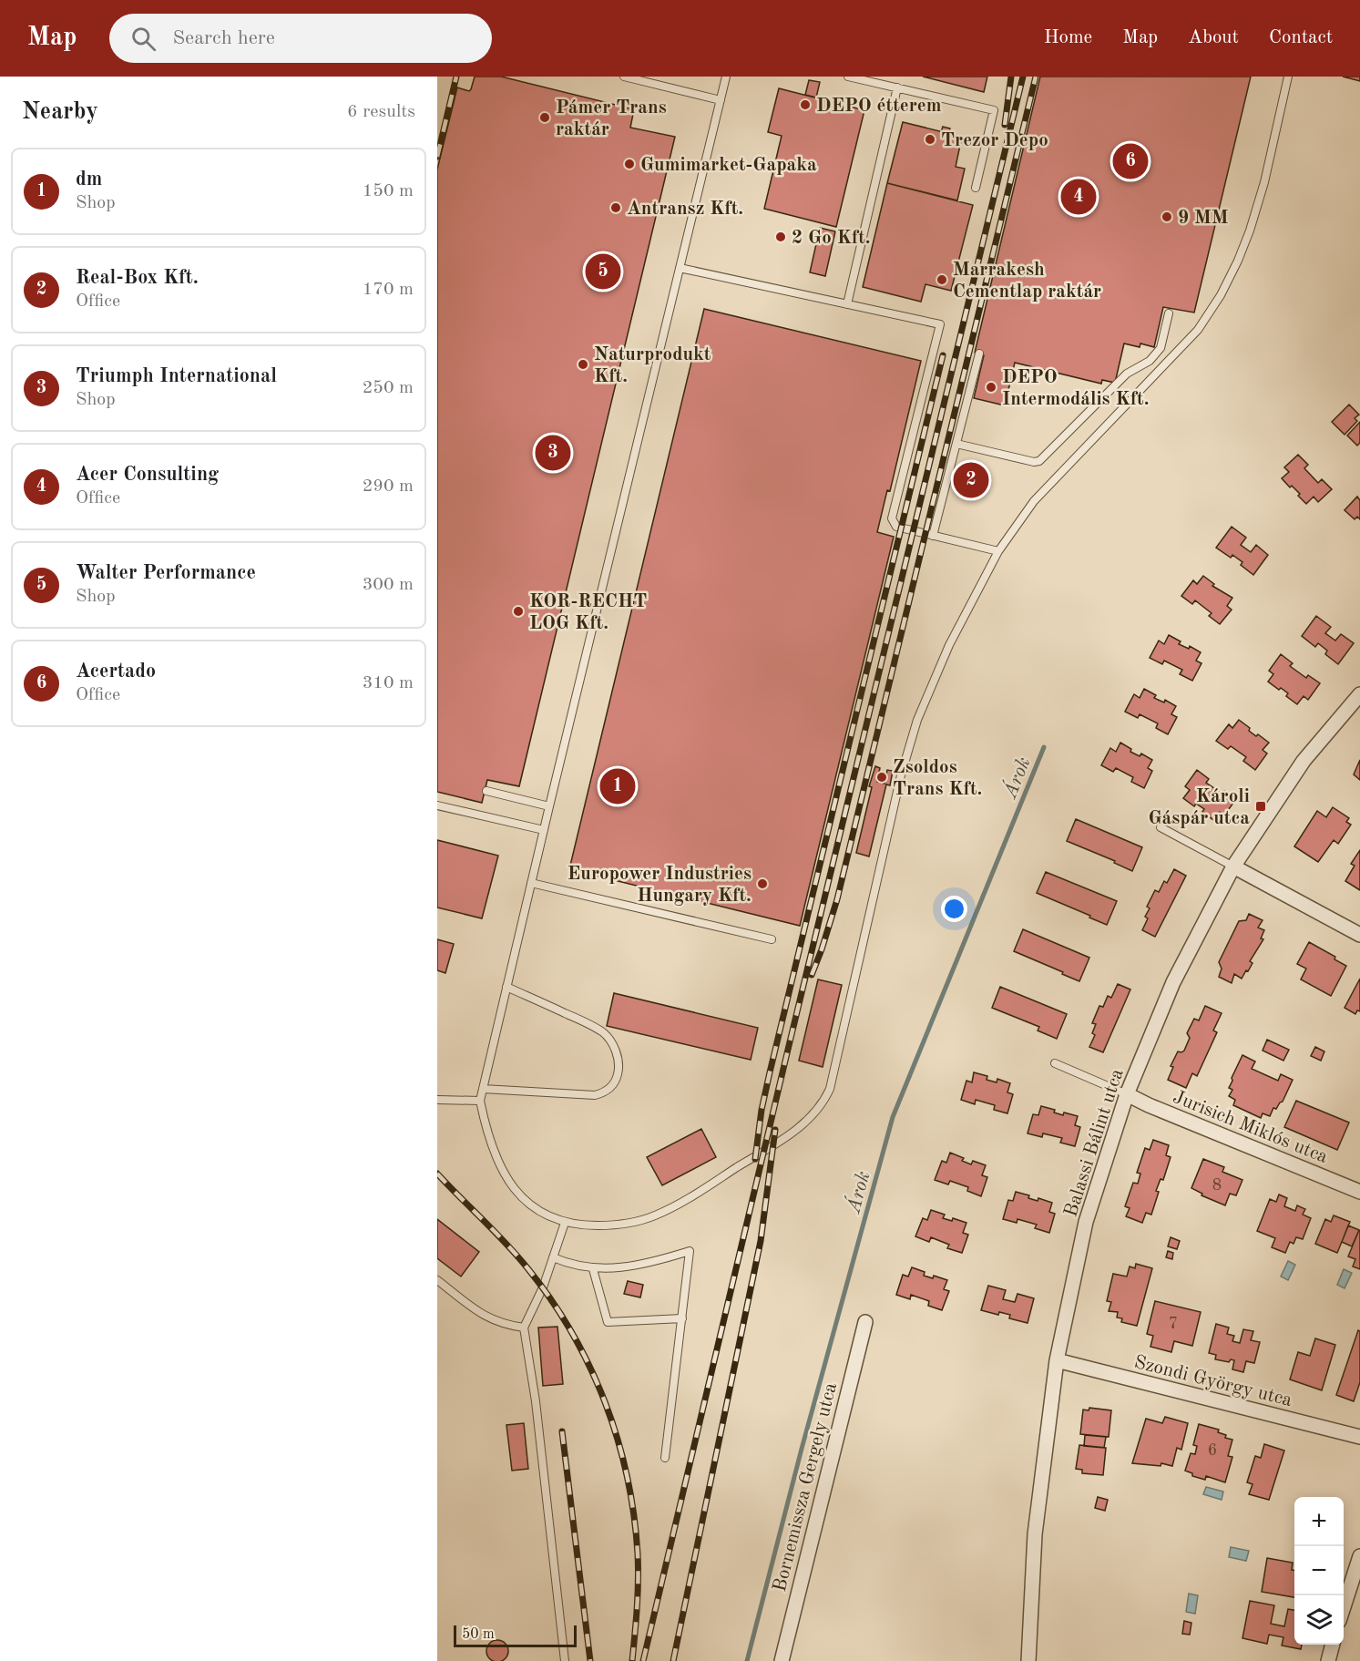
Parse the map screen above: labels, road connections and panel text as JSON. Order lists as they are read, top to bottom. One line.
{"streets":{"street":["Jurisich Miklós utca","Balassi Bálint utca","Szondi György utca","Bornemissza Gergely utca"]},"crossings":[["Jurisich Miklós utca","Balassi Bálint utca"],["Balassi Bálint utca","Szondi György utca"]],"water":["Árok"],"places":{"other":["DEPO étterem","Pámer Trans raktár","Trezor Depo","Gumimarket-Gapaka","Antransz Kft.","9 MM","2 Go Kft.","Marrakesh Cementlap raktár","Naturprodukt Kft.","DEPO Intermodális Kft.","KOR-RECHT LOG Kft.","Zsoldos Trans Kft.","Europower Industries Hungary Kft."],"transit":["Károli Gáspár utca"]},"house_numbers":["8","7","6"],"scale_bar":"50 m","page":{"header":"Map","search":"Search here","nav":["Home","Map","About","Contact"],"heading":["Nearby","6 results"],"pins":["6","4","5","3","2","1"],"list":[{"mark":"1","name":"dm","note":"Shop","value":"150 m"},{"mark":"2","name":"Real-Box Kft.","note":"Office","value":"170 m"},{"mark":"3","name":"Triumph International","note":"Shop","value":"250 m"},{"mark":"4","name":"Acer Consulting","note":"Office","value":"290 m"},{"mark":"5","name":"Walter Performance","note":"Shop","value":"300 m"},{"mark":"6","name":"Acertado","note":"Office","value":"310 m"}],"map_buttons":["+","−"],"scale":"50 m"}}
